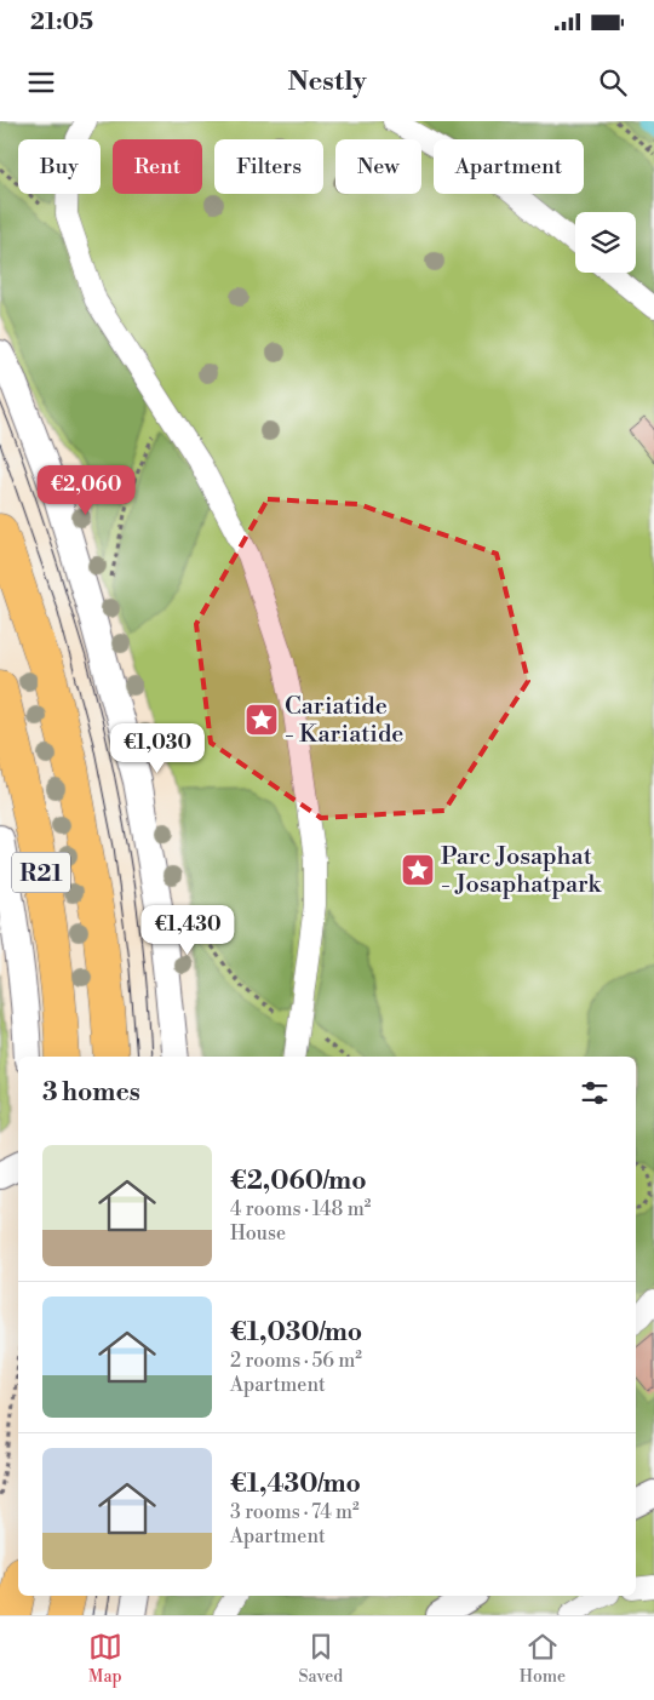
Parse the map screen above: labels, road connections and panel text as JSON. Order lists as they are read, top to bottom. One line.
{"streets":{"main road":["R21"]},"places":{"place":["Cariatide - Kariatide","Parc Josaphat - Josaphatpark"]},"page":{"status":"21:05","header":"Nestly","chip":["Buy","Rent","Filters","New","Apartment"],"price":["€2,060","€1,030","€1,430"],"heading":"3 homes","list":[{"name":"€2,060/mo","note":"4 rooms · 148 m² · House"},{"name":"€1,030/mo","note":"2 rooms · 56 m² · Apartment"},{"name":"€1,430/mo","note":"3 rooms · 74 m² · Apartment"}],"tabs":["Map","Saved","Home"]}}
